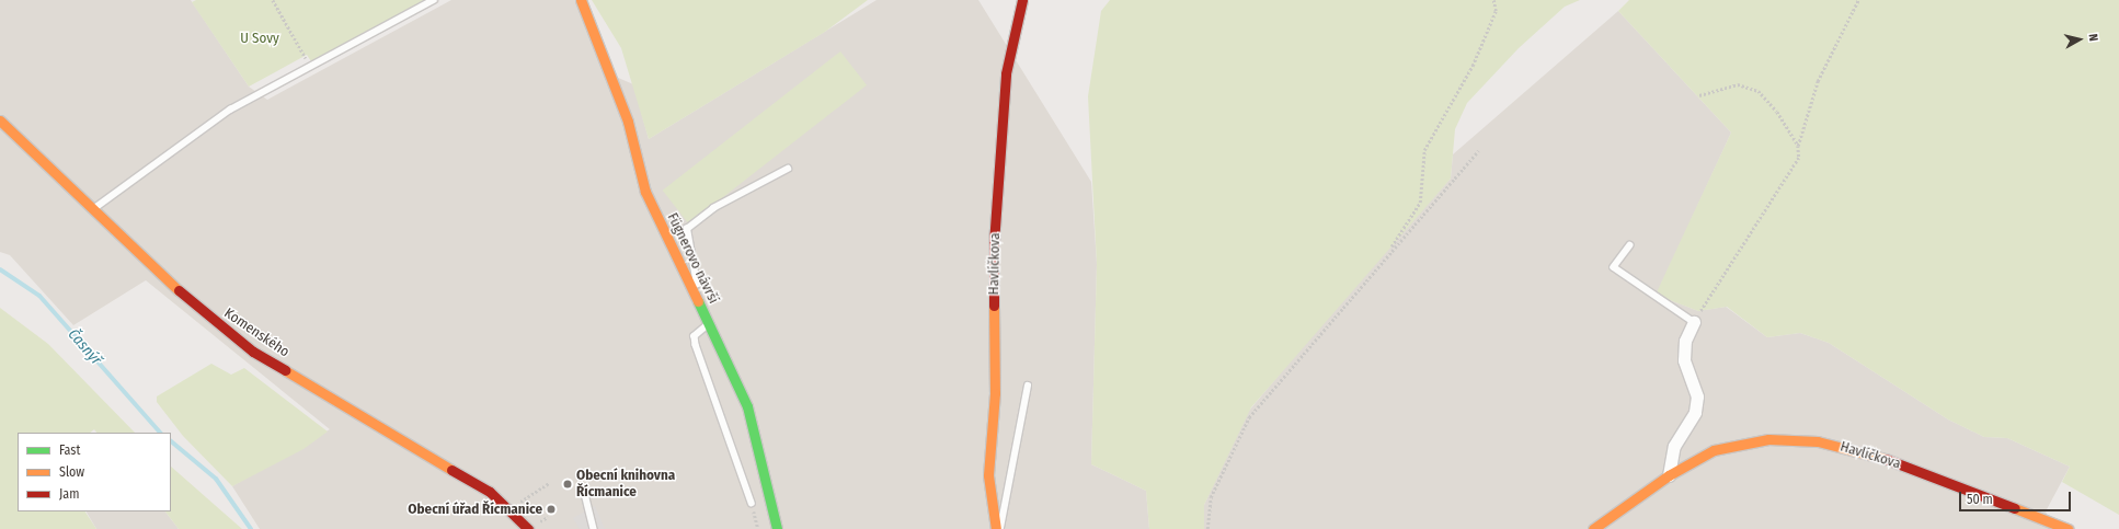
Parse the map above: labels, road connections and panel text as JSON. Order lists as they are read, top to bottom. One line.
{"streets":{"street":["Fügnerovo návrší","Havlíčkova","Komenského"]},"water":["Časnýř"],"parks":["U Sovy"],"places":["Obecní knihovna Řícmanice","Obecní úřad Řícmanice"],"legend":["Fast","Slow","Jam"],"scale_bar":"50 m","north":"right"}
